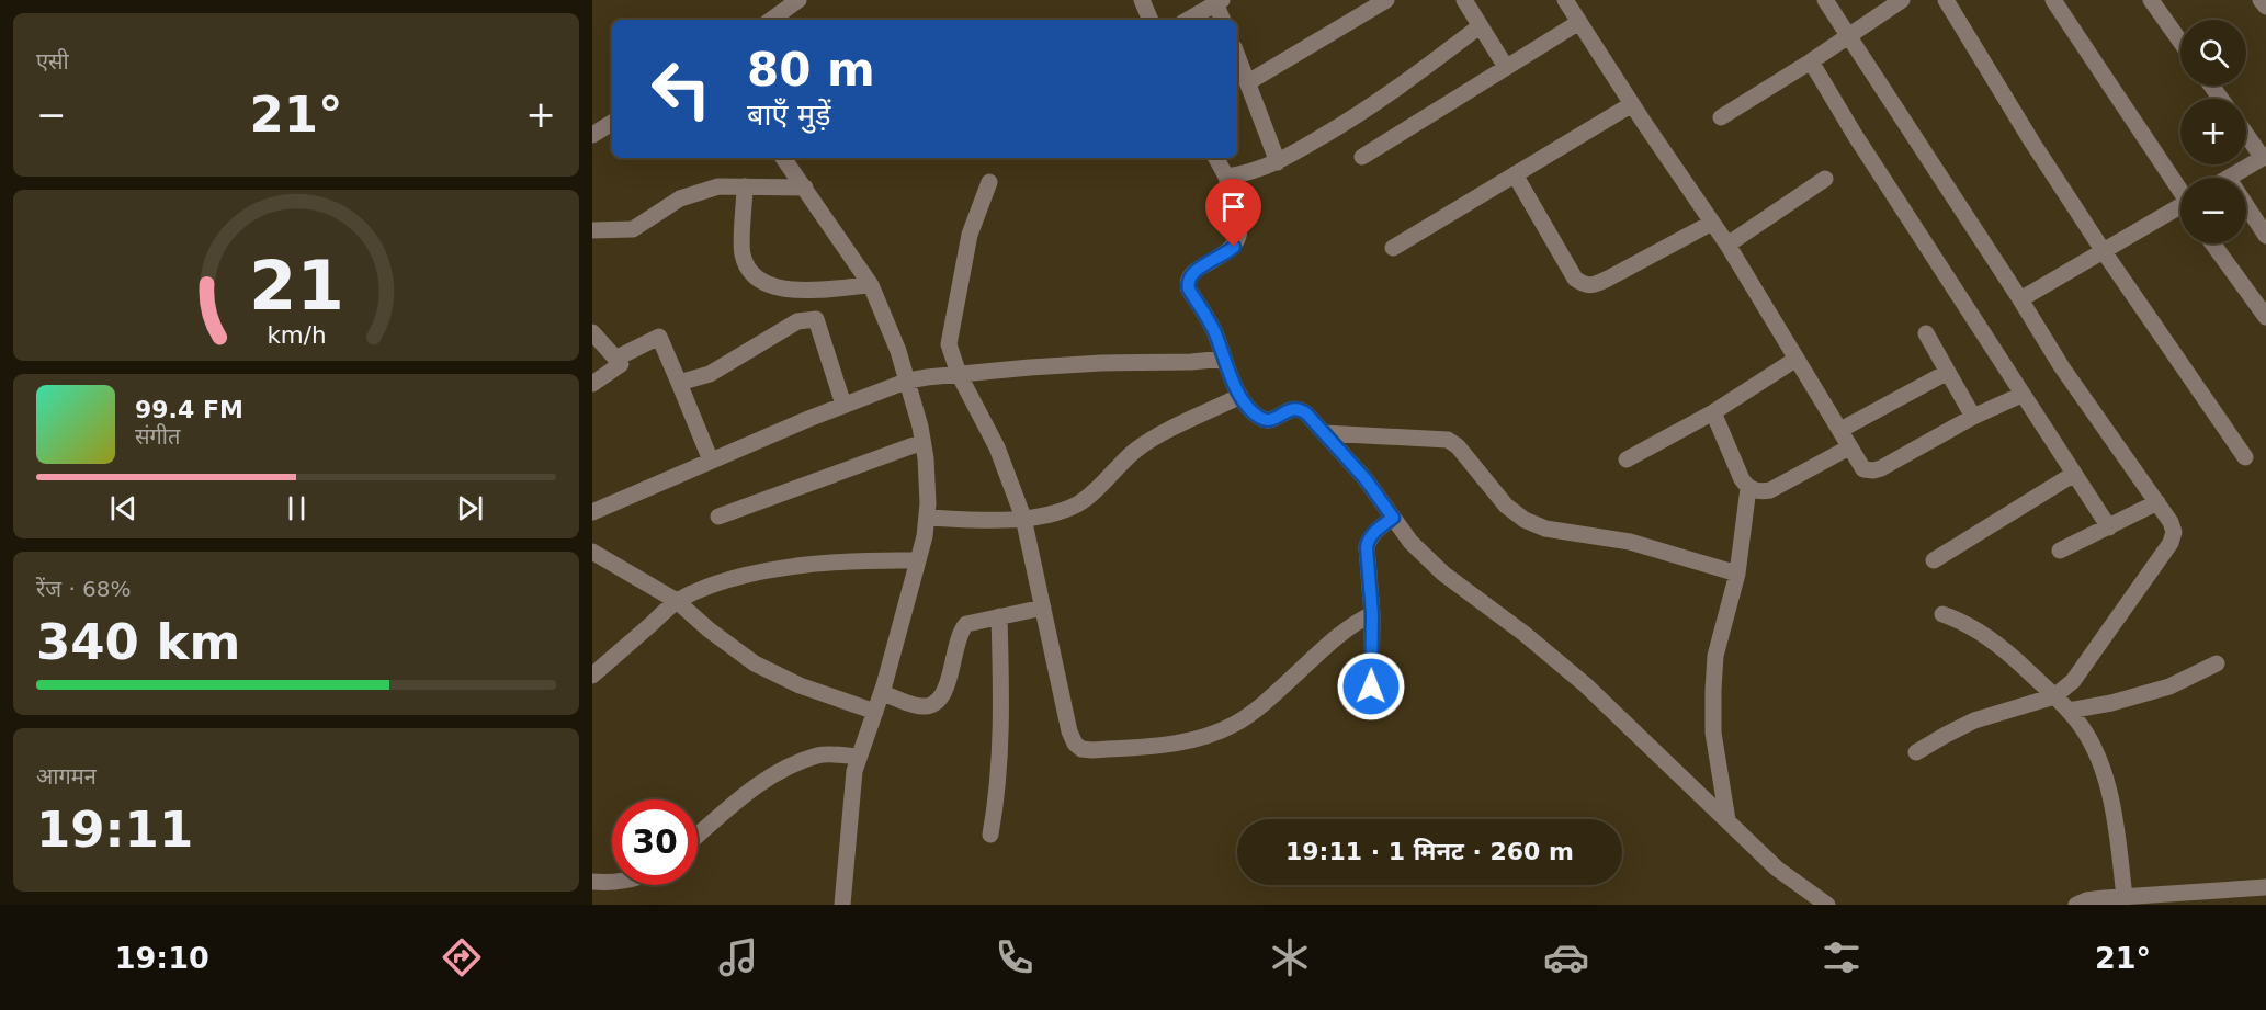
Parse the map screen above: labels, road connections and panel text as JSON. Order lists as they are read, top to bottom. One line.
{"page":{"tile":["एसी",["रेंज · 68%","340 km"],["आगमन","19:11"]],"map_buttons":["+","−"],"turn":["80 m","बाएँ मुड़ें"],"heat":["−","21°","+"],"song":["99.4 FM","संगीत"],"limit":"30","trip":"19:11 · 1 मिनट · 260 m","tabs":["19:10","21°"],"gauge":["21","km/h"]}}
